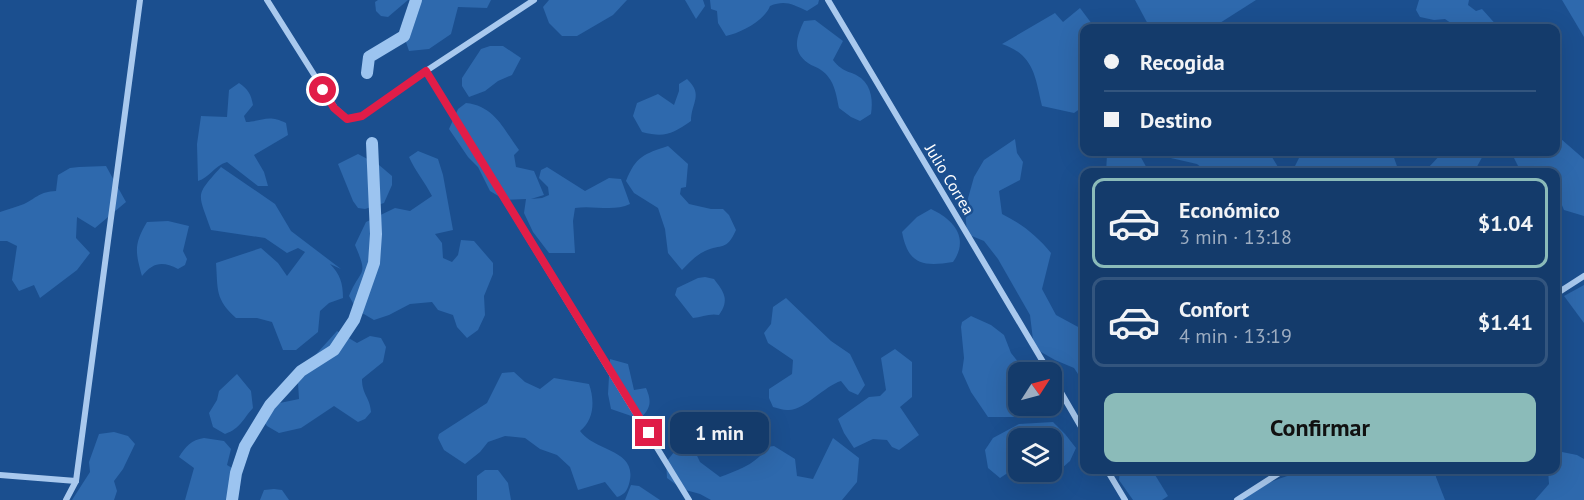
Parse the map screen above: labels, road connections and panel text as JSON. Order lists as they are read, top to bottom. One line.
{"streets":{"street":["Julio Correa"]},"north":"top right","page":{"banner":["Recogida","Destino"],"list":[{"name":"Económico","note":"3 min · 13:18","value":"$1.04"},{"name":"Confort","note":"4 min · 13:19","value":"$1.41"}],"buttons":"Confirmar","bubble":"1 min"}}
